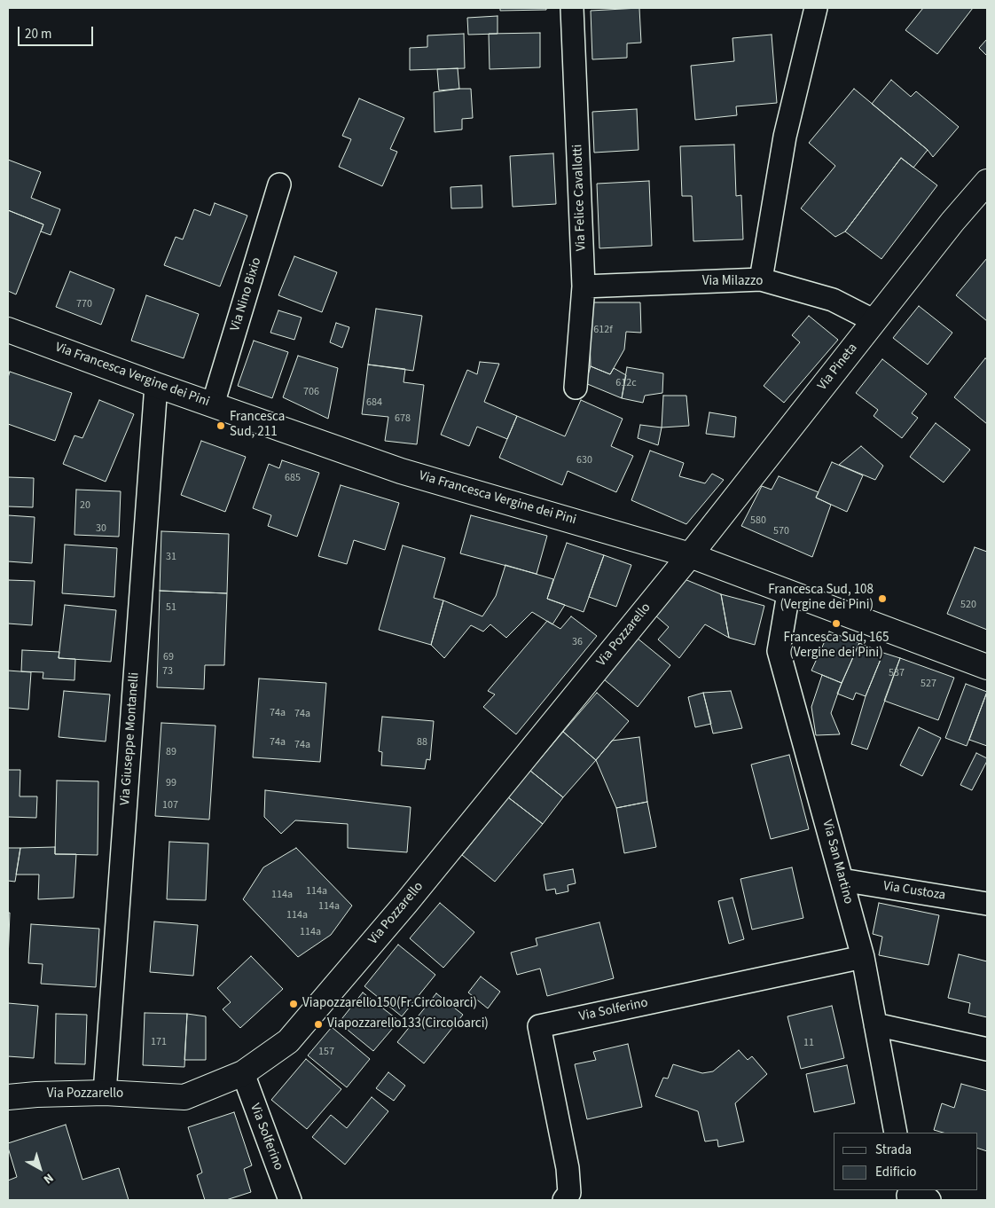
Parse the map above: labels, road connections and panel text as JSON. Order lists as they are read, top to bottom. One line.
{"streets":{"street":["Via Felice Cavallotti","Via Milazzo","Via Nino Bixio","Via Pineta","Via Francesca Vergine dei Pini","Via Pozzarello","Via Giuseppe Montanelli","Via San Martino","Via Custoza","Via Solferino"]},"crossings":[["Via Felice Cavallotti","Via Milazzo"],["Via Milazzo","Via Pineta"],["Via Nino Bixio","Via Francesca Vergine dei Pini"],["Via Pineta","Via Francesca Vergine dei Pini"],["Via Pineta","Via Pozzarello"],["Via Francesca Vergine dei Pini","Via Pozzarello"],["Via Francesca Vergine dei Pini","Via Giuseppe Montanelli"],["Via Francesca Vergine dei Pini","Via San Martino"],["Via Pozzarello","Via Giuseppe Montanelli"],["Via Pozzarello","Via Solferino"],["Via San Martino","Via Custoza"],["Via San Martino","Via Solferino"]],"places":["Francesca Sud, 211","Francesca Sud, 108 (Vergine dei Pini)","Francesca Sud, 165 (Vergine dei Pini)","Viapozzarello150(Fr.Circoloarci)","Viapozzarello133(Circoloarci)"],"house_numbers":["770","612f","612c","706","684","678","630","685","20","580","30","570","31","520","51","36","69","73","537","527","74a","74a","74a","88","74a","89","99","107","114a","114a","114a","114a","114a","171","11","157"],"legend":["Strada","Edificio"],"scale_bar":"20 m","north":"bottom right"}
